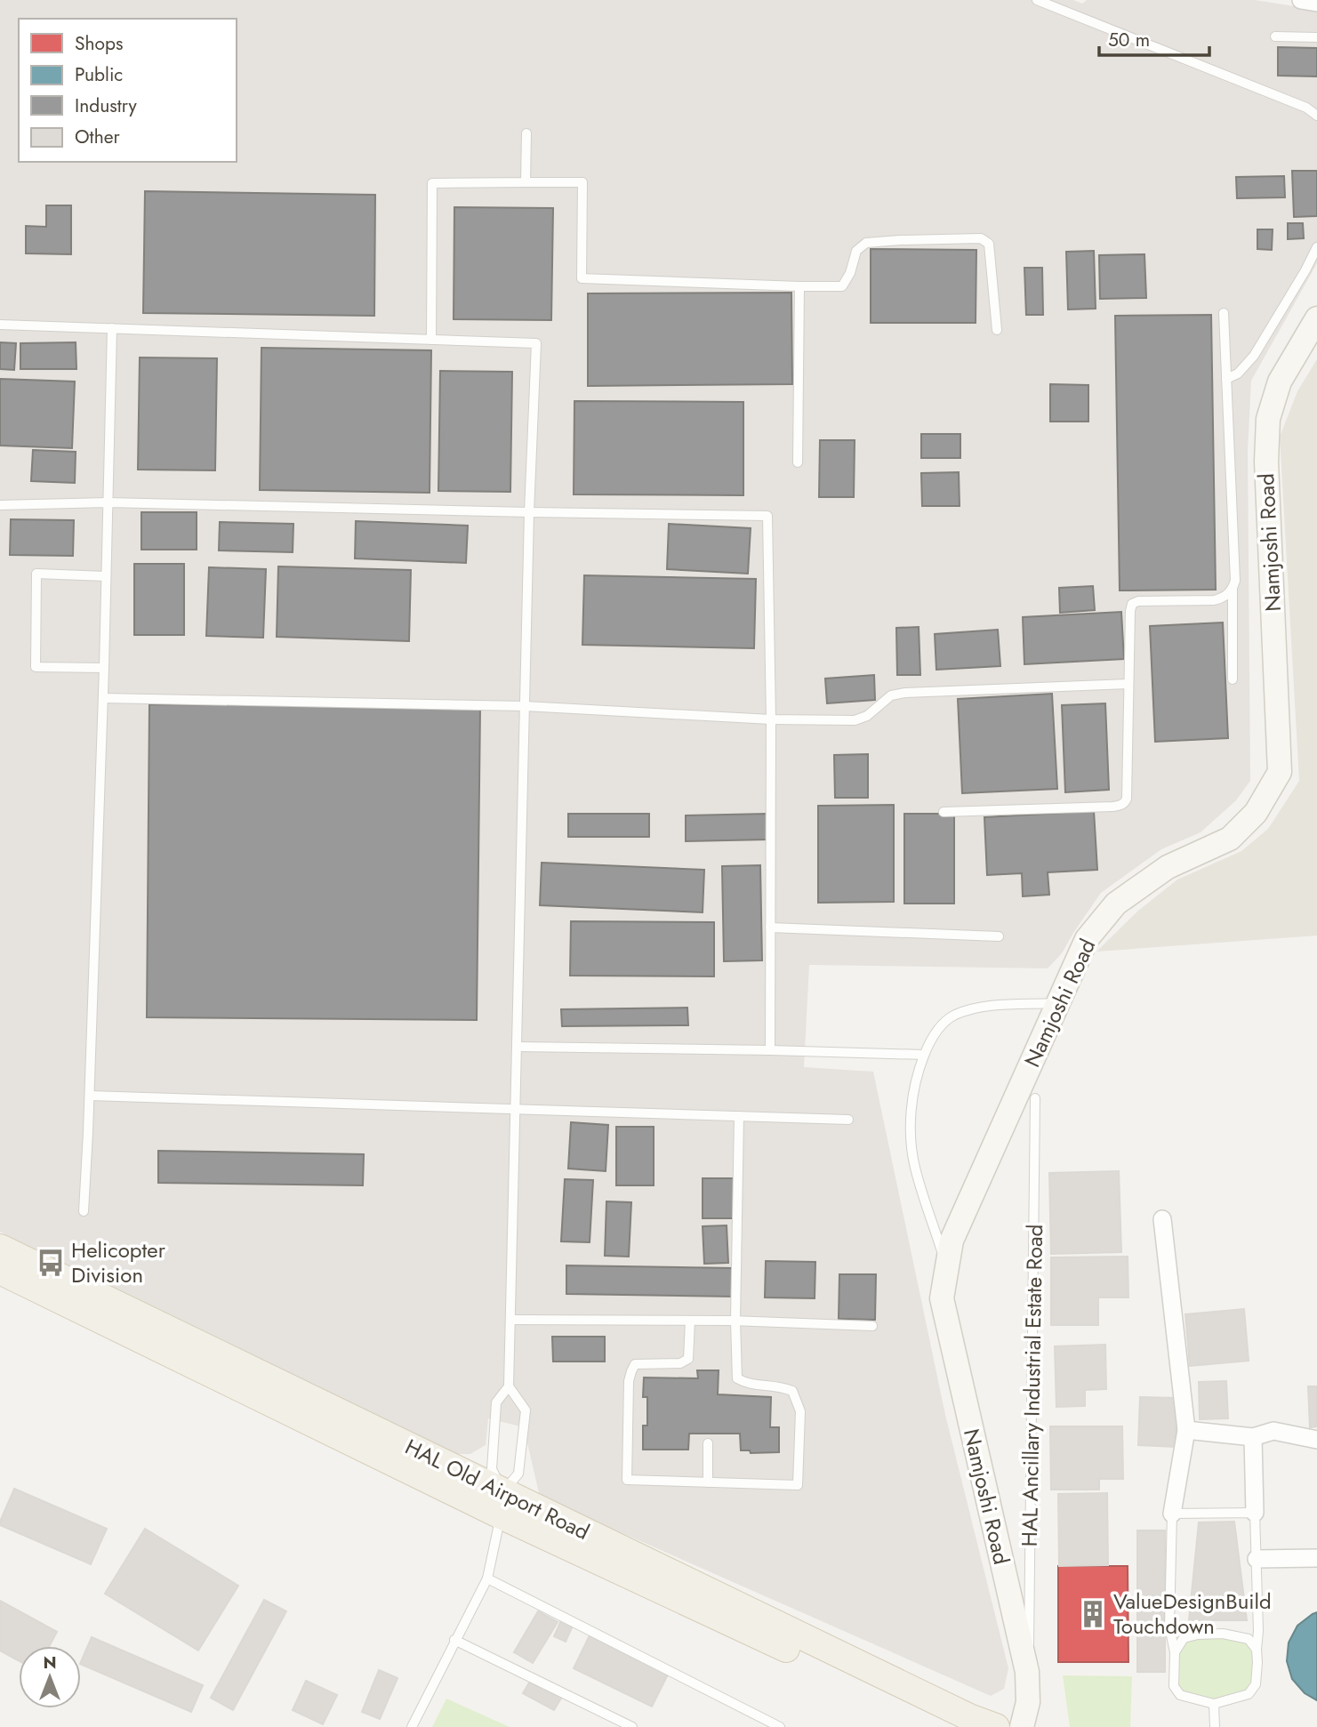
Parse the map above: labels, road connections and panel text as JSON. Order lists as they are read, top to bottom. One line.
{"streets":{"main road":["Namjoshi Road","HAL Old Airport Road"],"lane":["HAL Ancillary Industrial Estate Road"]},"crossings":[["Namjoshi Road","HAL Ancillary Industrial Estate Road"]],"places":{"bus stop":["Helicopter Division"],"building":["ValueDesignBuild Touchdown"]},"legend":["Shops","Public","Industry","Other"],"scale_bar":"50 m","north":"top"}
